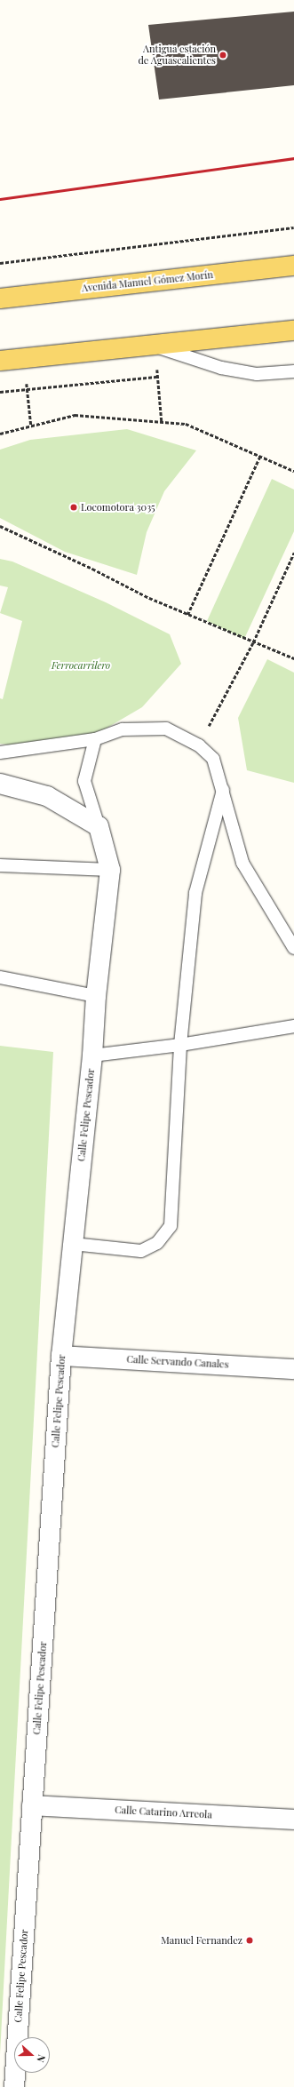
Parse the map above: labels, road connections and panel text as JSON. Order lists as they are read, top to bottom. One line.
{"streets":{"main road":["Avenida Manuel Gómez Morín"],"street":["Calle Felipe Pescador","Calle Servando Canales","Calle Catarino Arreola"]},"crossings":[["Calle Felipe Pescador","Calle Servando Canales"],["Calle Felipe Pescador","Calle Catarino Arreola"]],"parks":["Ferrocarrilero"],"places":["Antigua estación de Aguascalientes","Locomotora 3035","Manuel Fernandez"],"north":"right"}
